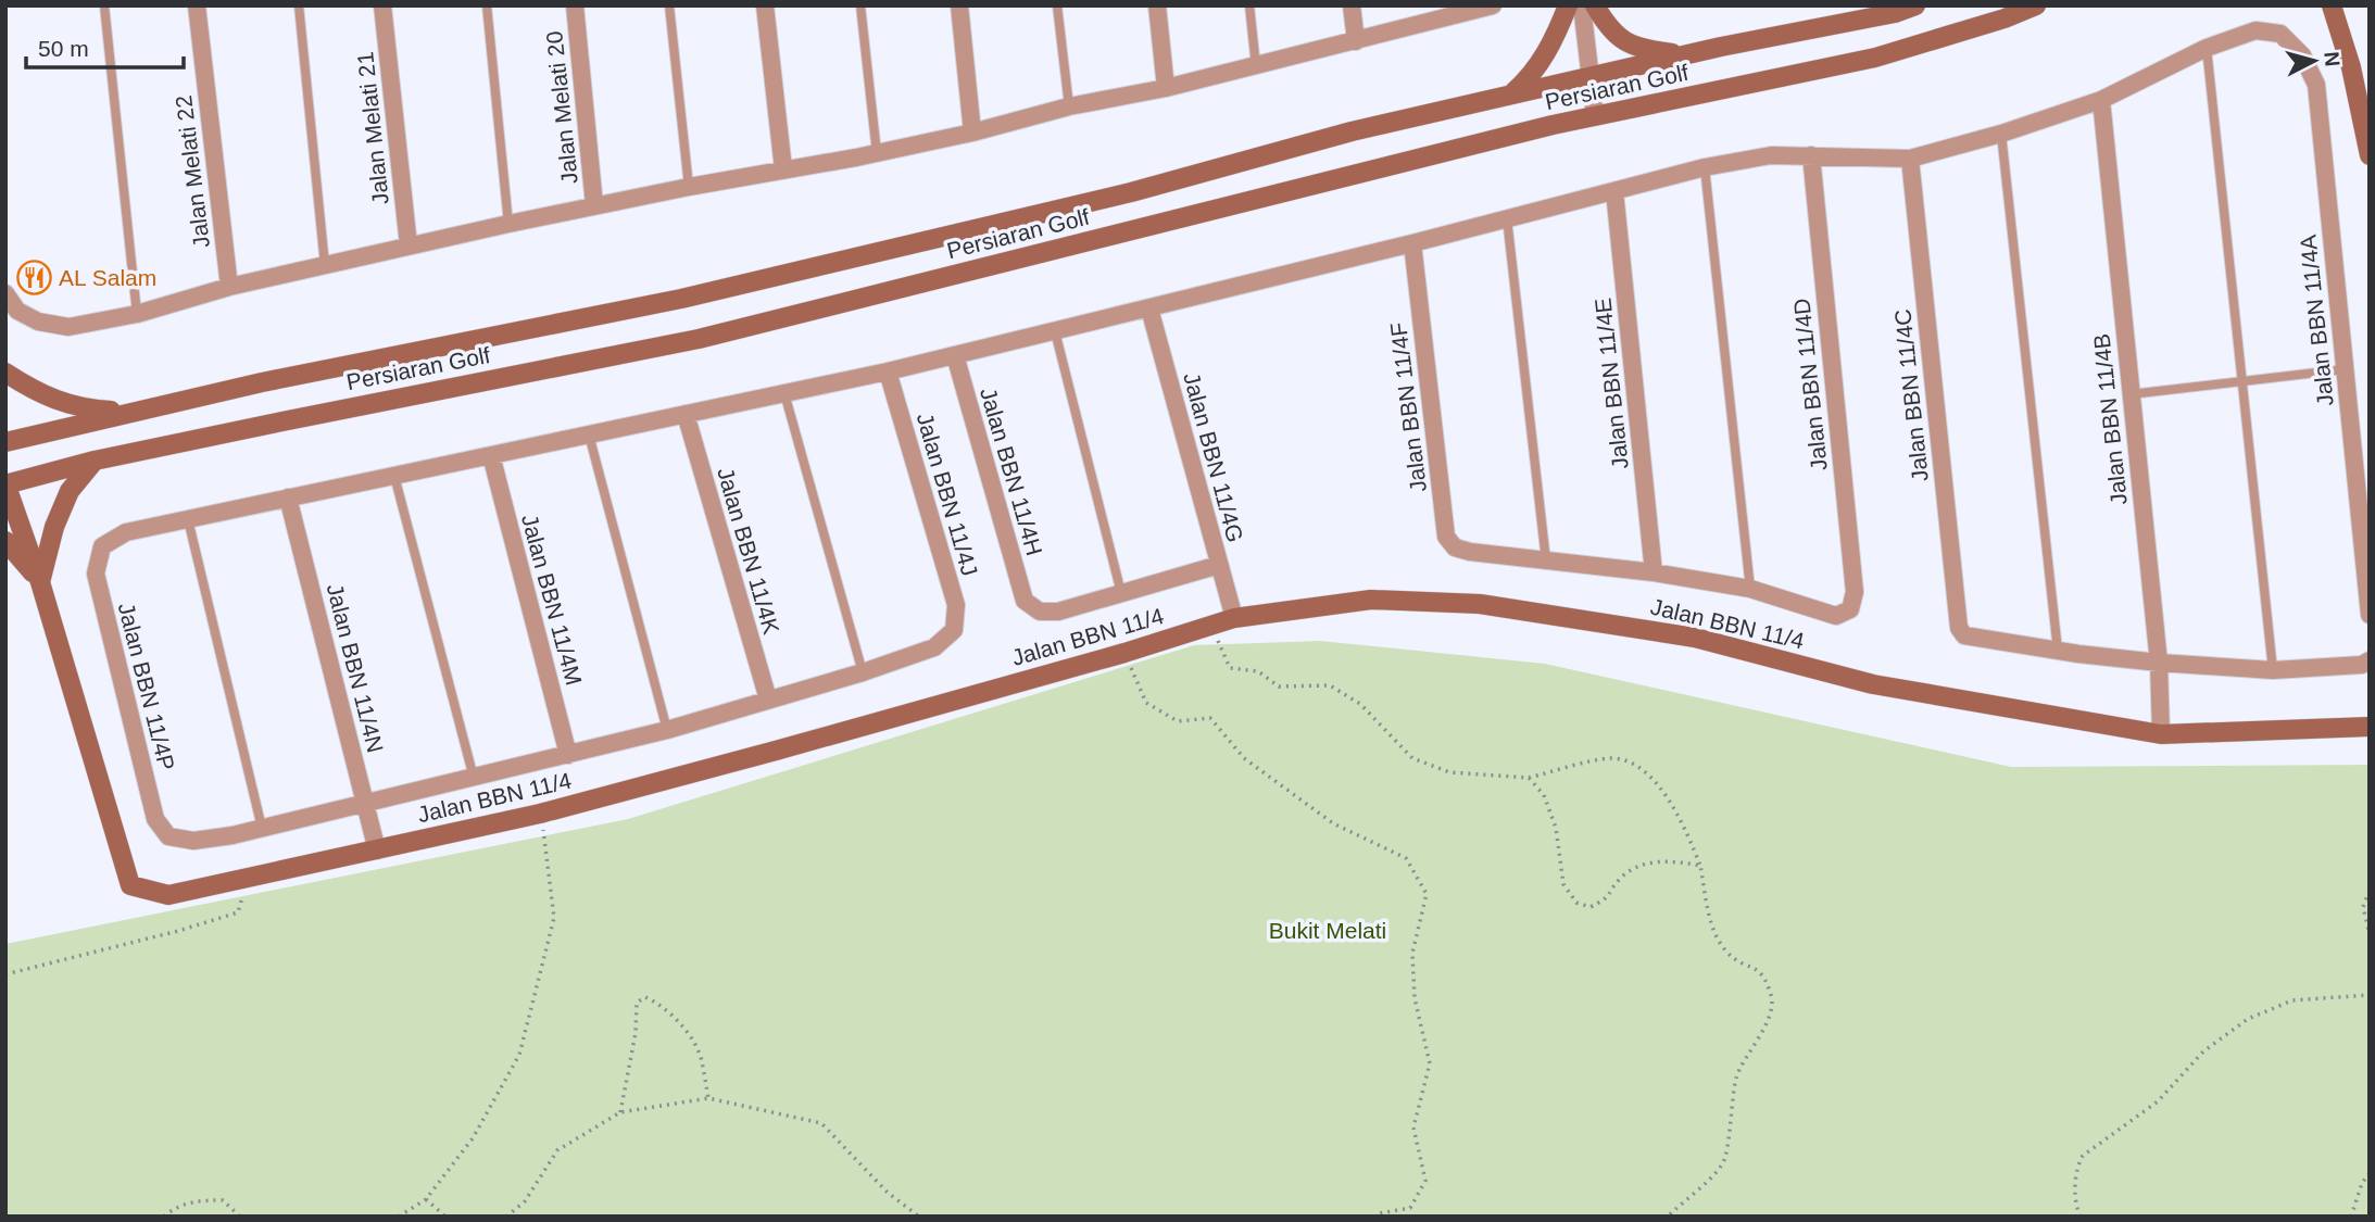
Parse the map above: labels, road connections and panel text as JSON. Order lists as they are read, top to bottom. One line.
{"streets":{"street":["Persiaran Golf","Jalan Melati 20","Jalan Melati 21","Jalan Melati 22","Jalan BBN 11/4A","Jalan BBN 11/4E","Jalan BBN 11/4D","Jalan BBN 11/4C","Jalan BBN 11/4F","Jalan BBN 11/4B","Jalan BBN 11/4G","Jalan BBN 11/4H","Jalan BBN 11/4J","Jalan BBN 11/4K","Jalan BBN 11/4M","Jalan BBN 11/4","Jalan BBN 11/4N","Jalan BBN 11/4P"]},"crossings":[["Jalan BBN 11/4B","Jalan BBN 11/4"],["Jalan BBN 11/4G","Jalan BBN 11/4"],["Jalan BBN 11/4","Jalan BBN 11/4N"]],"parks":["Bukit Melati"],"places":{"restaurant":["AL Salam"]},"scale_bar":"50 m","north":"right"}
